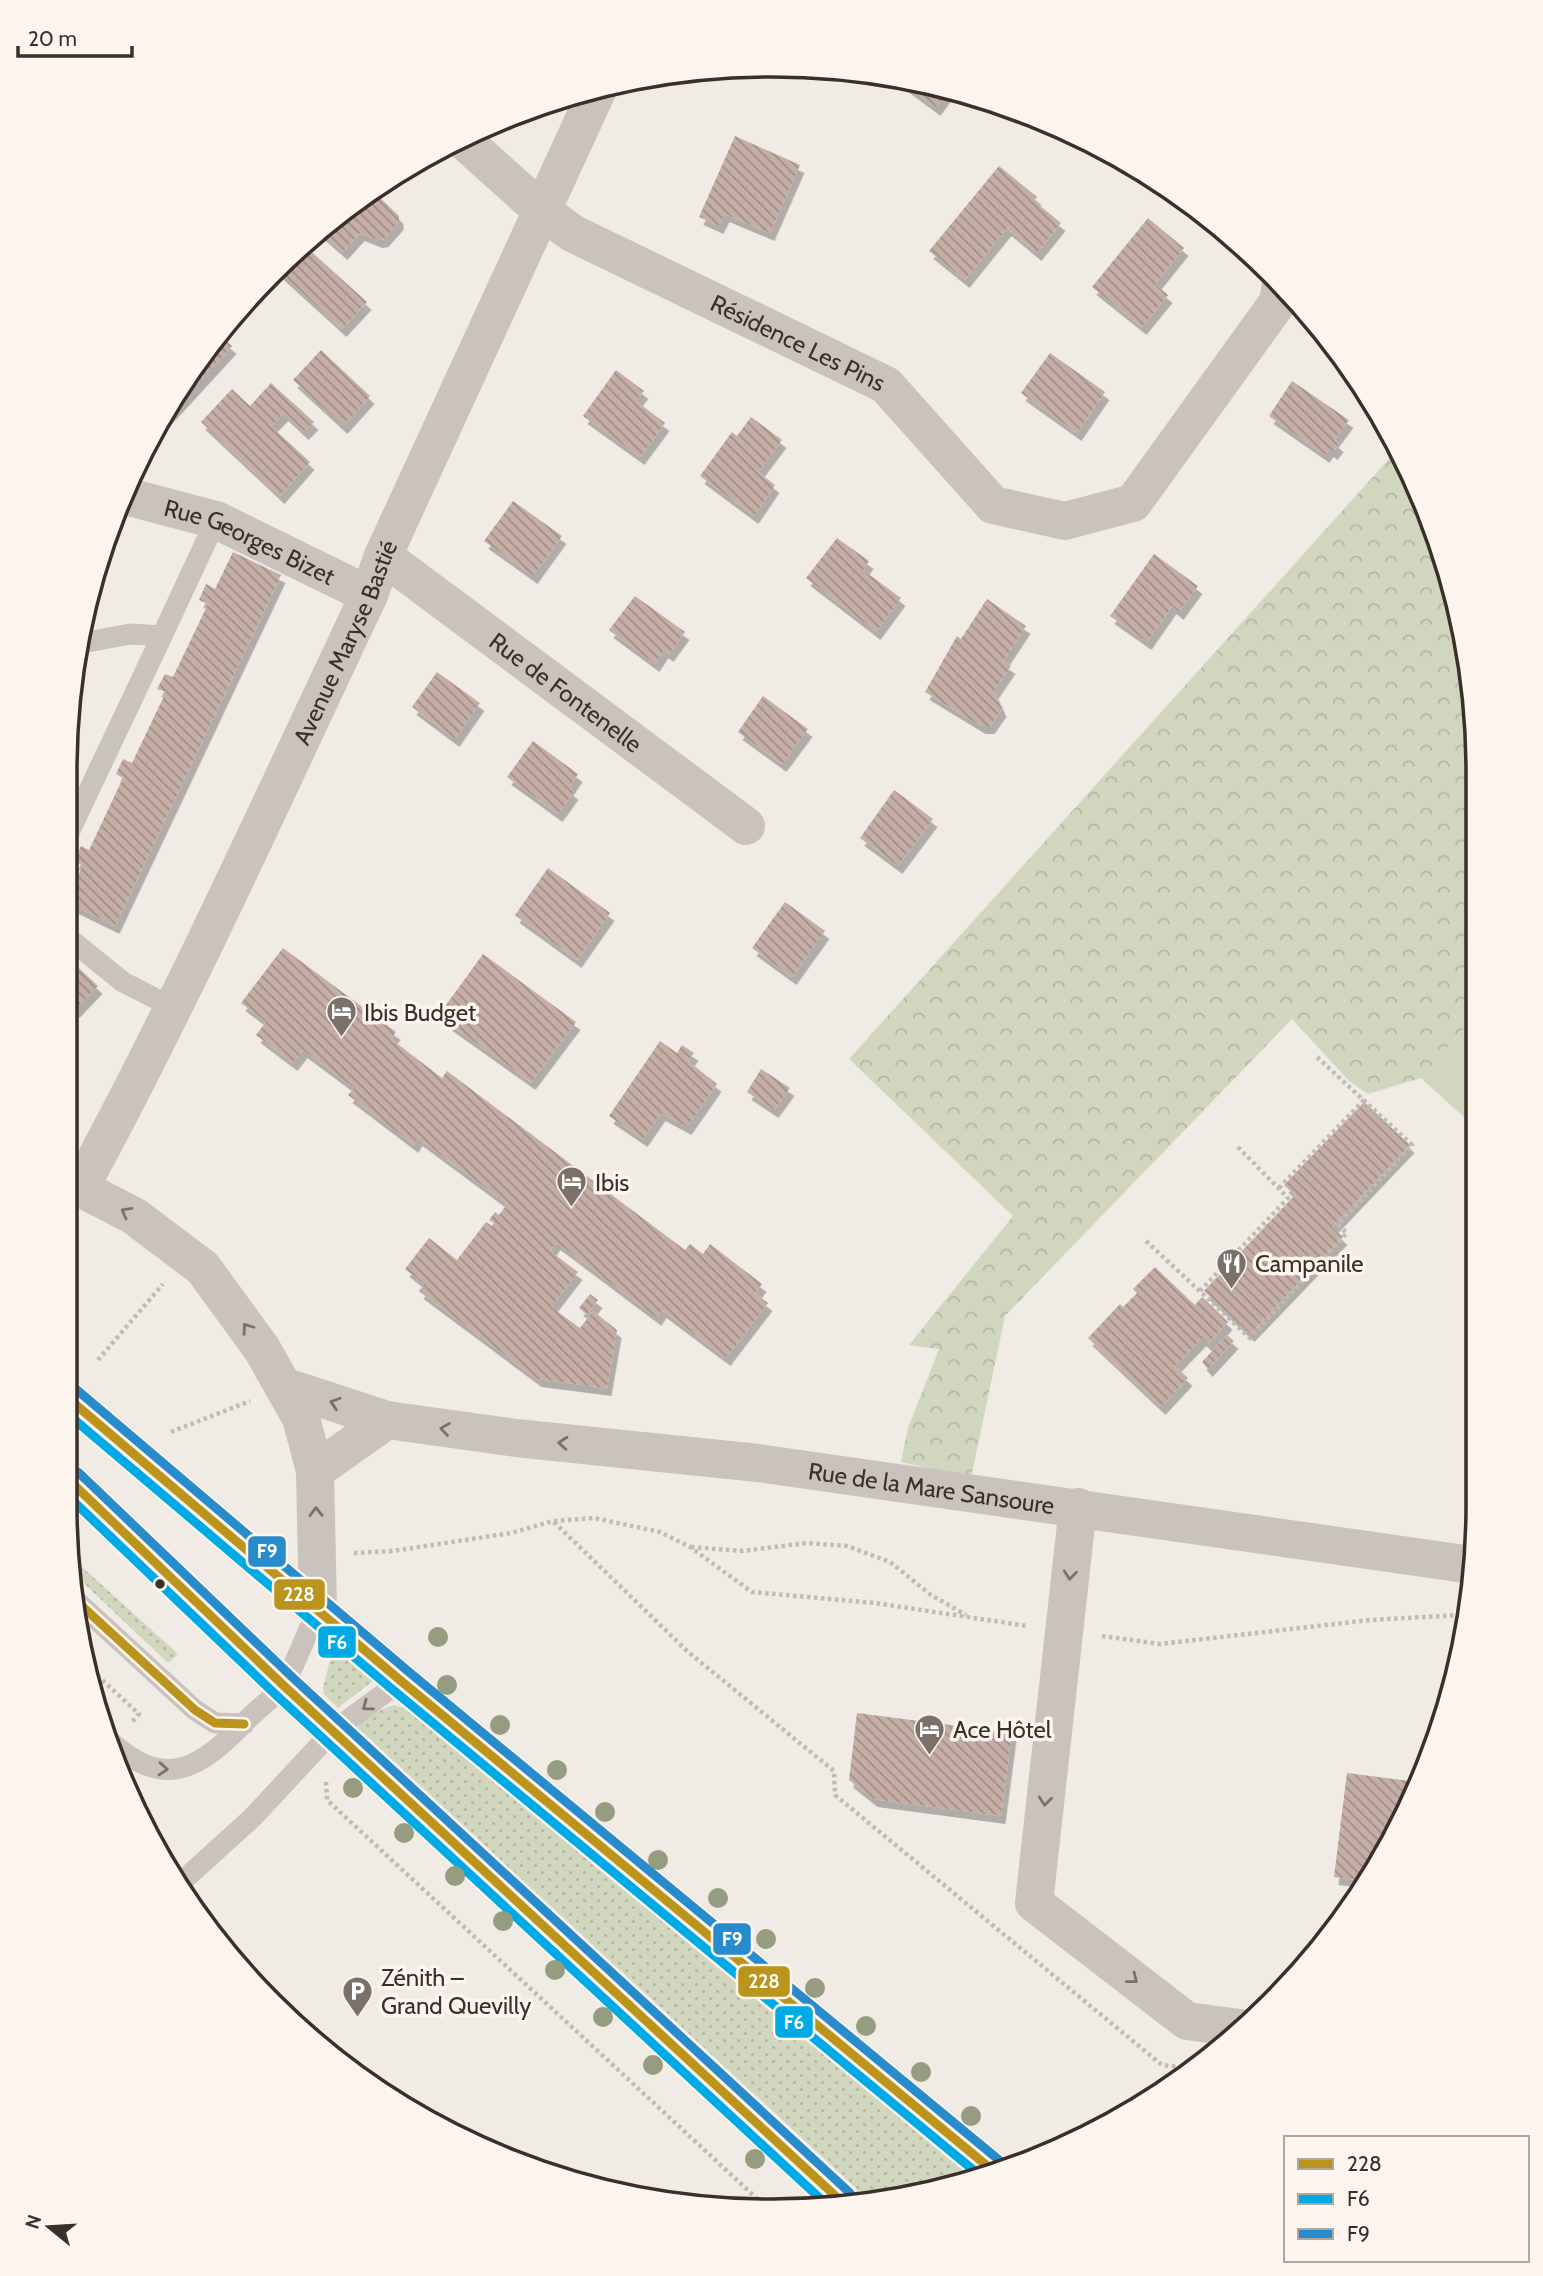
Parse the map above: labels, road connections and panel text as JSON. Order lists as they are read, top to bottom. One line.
{"streets":{"street":["Résidence Les Pins","Rue Georges Bizet","Avenue Maryse Bastié","Rue de Fontenelle","Rue de la Mare Sansoure"]},"crossings":[["Résidence Les Pins","Avenue Maryse Bastié"],["Rue Georges Bizet","Avenue Maryse Bastié"],["Avenue Maryse Bastié","Rue de Fontenelle"]],"one_way":["Rue de la Mare Sansoure"],"places":{"hotel":["Ibis Budget","Ibis","Ace Hôtel"],"restaurant":["Campanile"],"parking":["Zénith – Grand Quevilly"]},"lines":["transit line F9","transit line 228","transit line F6"],"legend":["228","F6","F9"],"scale_bar":"20 m","north":"left"}
